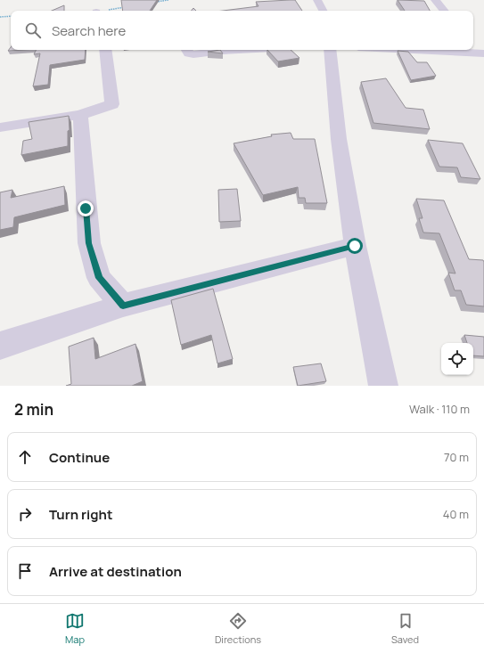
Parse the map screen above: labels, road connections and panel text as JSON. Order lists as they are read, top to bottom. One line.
{"page":{"search":"Search here","heading":["2 min","Walk · 110 m"],"list":[["Continue","70 m"],["Turn right","40 m"],"Arrive at destination"],"nav":["Map","Directions","Saved"]}}
